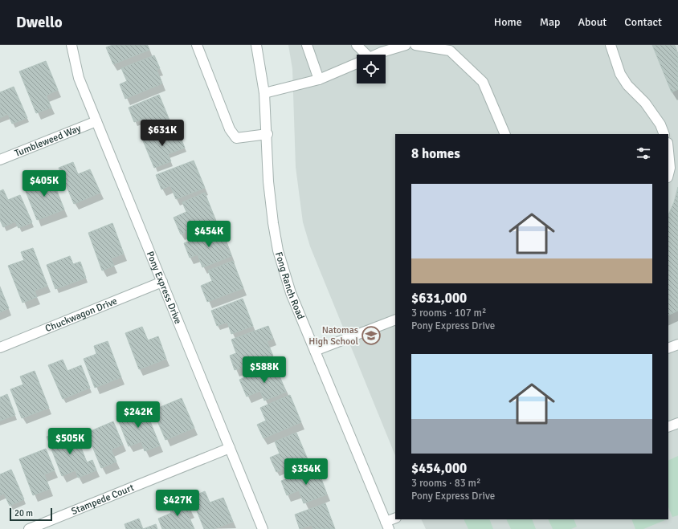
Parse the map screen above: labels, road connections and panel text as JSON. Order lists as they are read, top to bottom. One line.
{"streets":{"street":["Tumbleweed Way","Fong Ranch Road","Pony Express Drive","Chuckwagon Drive","Stampede Court"]},"crossings":[["Tumbleweed Way","Pony Express Drive"],["Pony Express Drive","Chuckwagon Drive"],["Pony Express Drive","Stampede Court"]],"places":{"school or university":["Natomas High School"]},"scale_bar":"20 m","page":{"header":"Dwello","nav":["Home","Map","About","Contact"],"price":["$631K","$405K","$454K","$588K","$242K","$505K","$354K","$427K"],"heading":"8 homes","list":[{"name":"$631,000","note":"3 rooms · 107 m² · Pony Express Drive"},{"name":"$454,000","note":"3 rooms · 83 m² · Pony Express Drive"}],"scale":"20 m"}}
